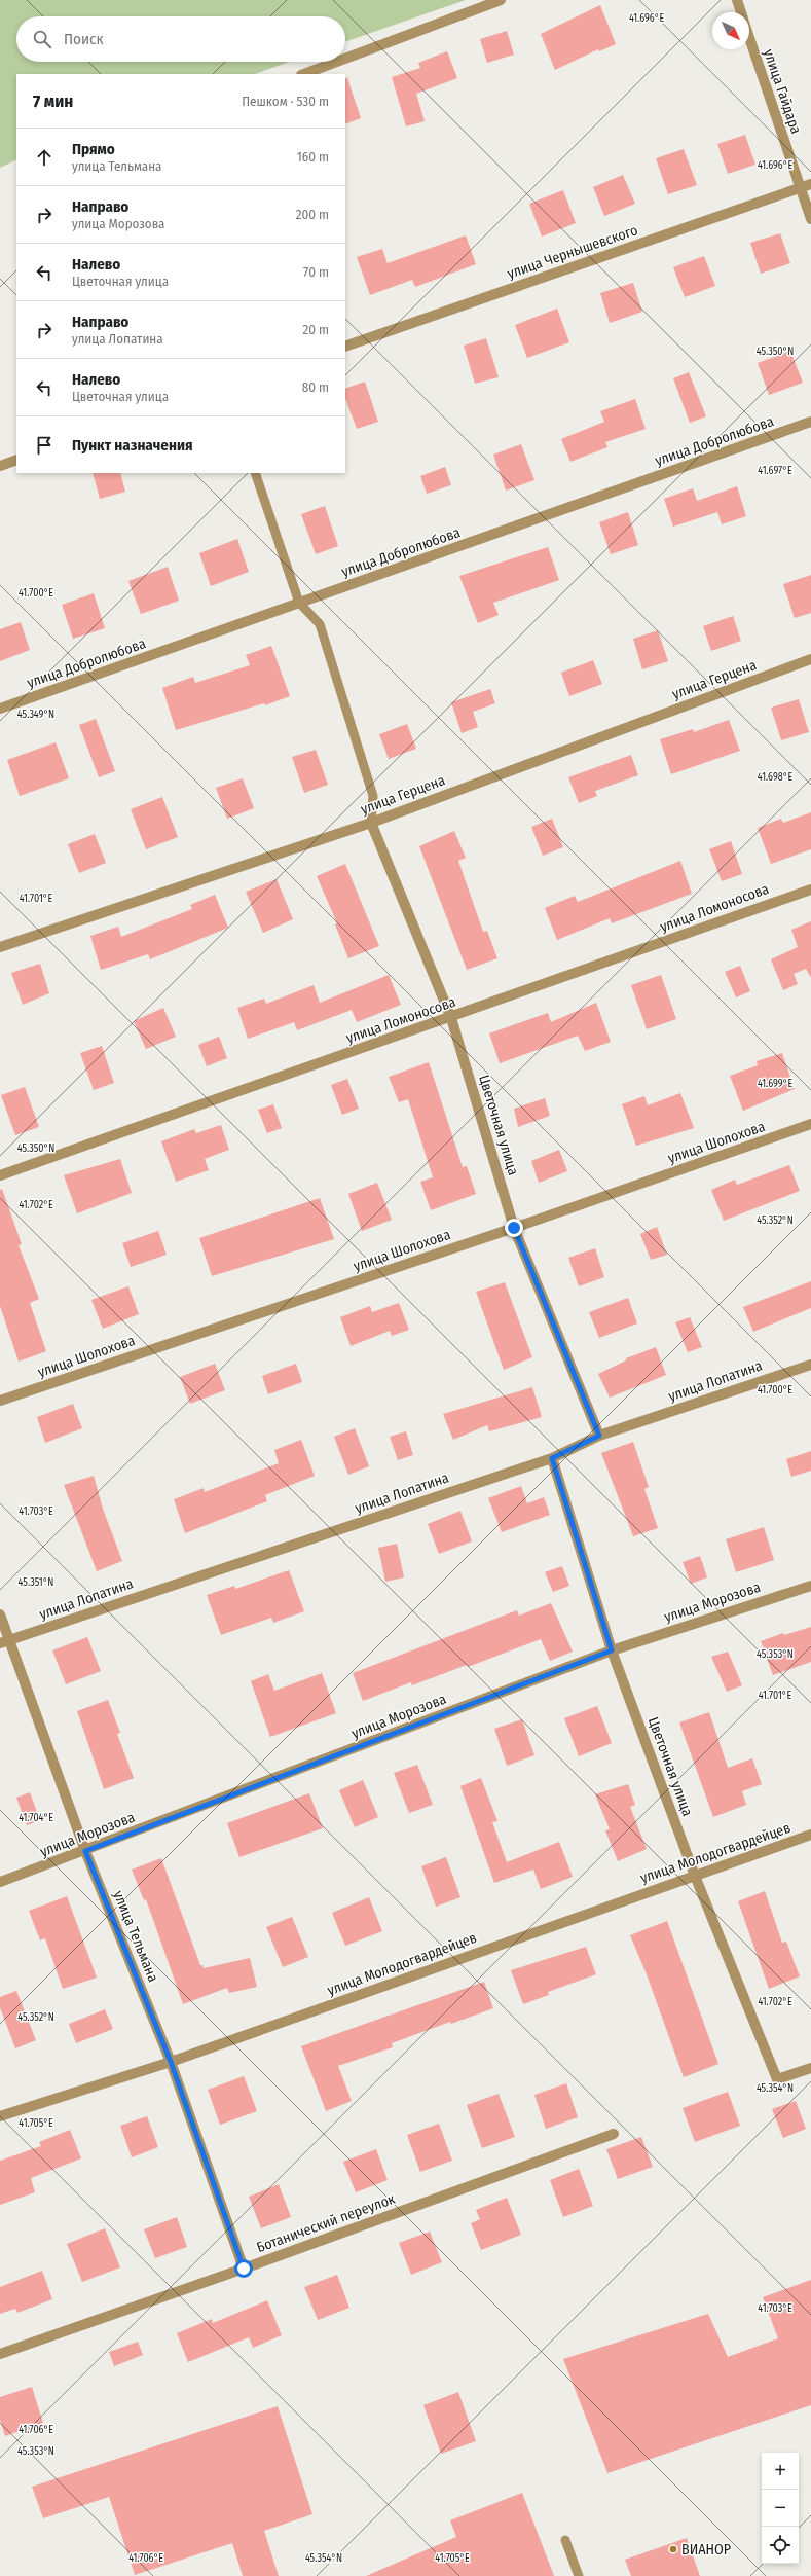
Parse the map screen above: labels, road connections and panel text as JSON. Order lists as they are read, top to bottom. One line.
{"streets":{"street":["улица Гайдара","улица Чернышевского","улица Добролюбова","улица Герцена","улица Ломоносова","Цветочная улица","улица Шолохова","улица Лопатина","улица Морозова","улица Молодогвардейцев","улица Тельмана","Ботанический переулок"]},"crossings":[["улица Гайдара","улица Чернышевского"],["улица Герцена","Цветочная улица"],["улица Ломоносова","Цветочная улица"],["Цветочная улица","улица Шолохова"],["Цветочная улица","улица Лопатина"],["Цветочная улица","улица Морозова"],["Цветочная улица","улица Молодогвардейцев"],["улица Лопатина","улица Тельмана"],["улица Морозова","улица Тельмана"],["улица Молодогвардейцев","улица Тельмана"],["улица Тельмана","Ботанический переулок"]],"places":["ВИАНОР"],"north":"bottom right","page":{"search":"Поиск","heading":["7 мин","Пешком · 530 m"],"list":[["Прямо","улица Тельмана","160 m"],["Направо","улица Морозова","200 m"],["Налево","Цветочная улица","70 m"],["Направо","улица Лопатина","20 m"],["Налево","Цветочная улица","80 m"],"Пункт назначения"],"map_buttons":["+","−"]},"coordinates":["41.696°E","45.350°N","41.697°E","41.700°E","45.349°N","41.698°E","41.701°E","41.699°E","41.702°E","45.352°N","41.703°E","45.351°N","45.353°N","41.704°E","45.354°N","41.705°E","41.706°E"]}
